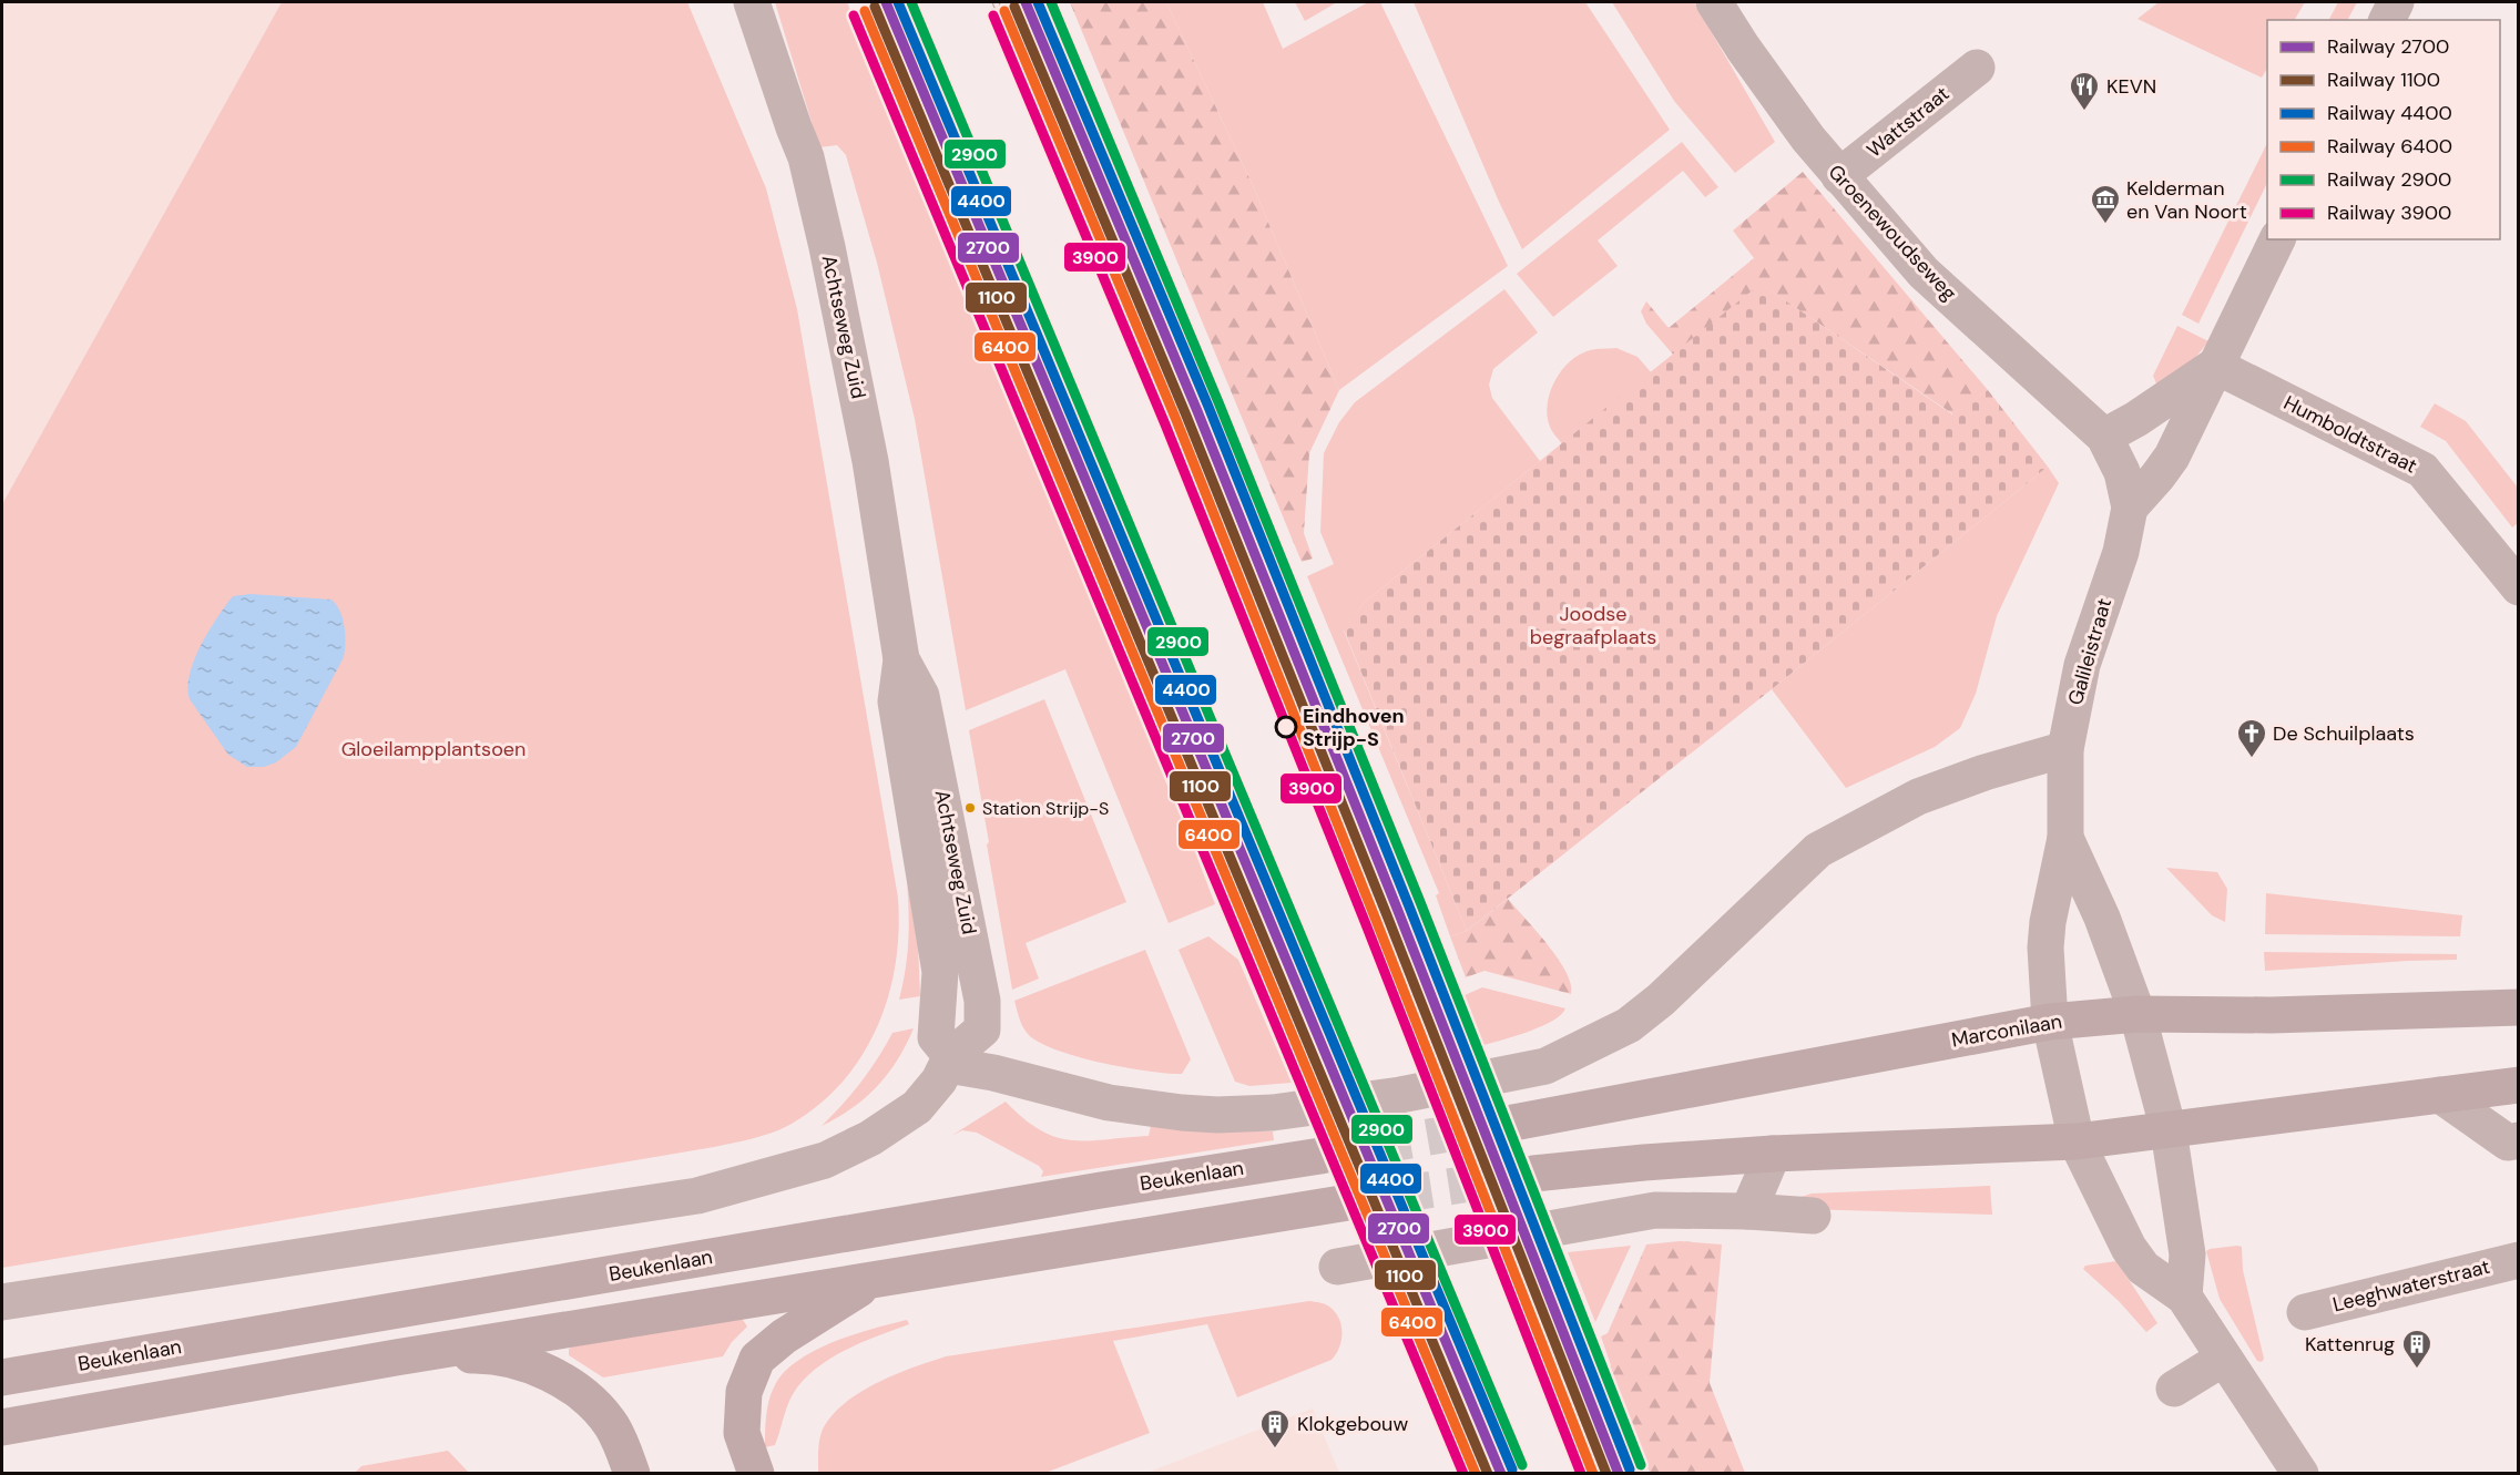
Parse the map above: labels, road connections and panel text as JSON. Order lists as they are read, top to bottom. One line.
{"streets":{"main road":["Marconilaan","Beukenlaan"],"street":["Wattstraat","Groenewoudseweg","Achtseweg Zuid","Humboldtstraat","Galileistraat","Leeghwaterstraat"]},"crossings":[["Wattstraat","Groenewoudseweg"],["Groenewoudseweg","Galileistraat"],["Galileistraat","Marconilaan"]],"parks":["Joodse begraafplaats","Gloeilampplantsoen"],"places":{"restaurant":["KEVN"],"museum":["Kelderman en Van Noort"],"other":["Eindhoven Strijp-S","Station Strijp-S"],"church":["De Schuilplaats"],"building":["Kattenrug","Klokgebouw"]},"lines":["rail line 2700","rail line 4400","rail line 2900","rail line 1100","rail line 6400","rail line 3900"],"legend":["Railway 2700","Railway 1100","Railway 4400","Railway 6400","Railway 2900","Railway 3900"]}
